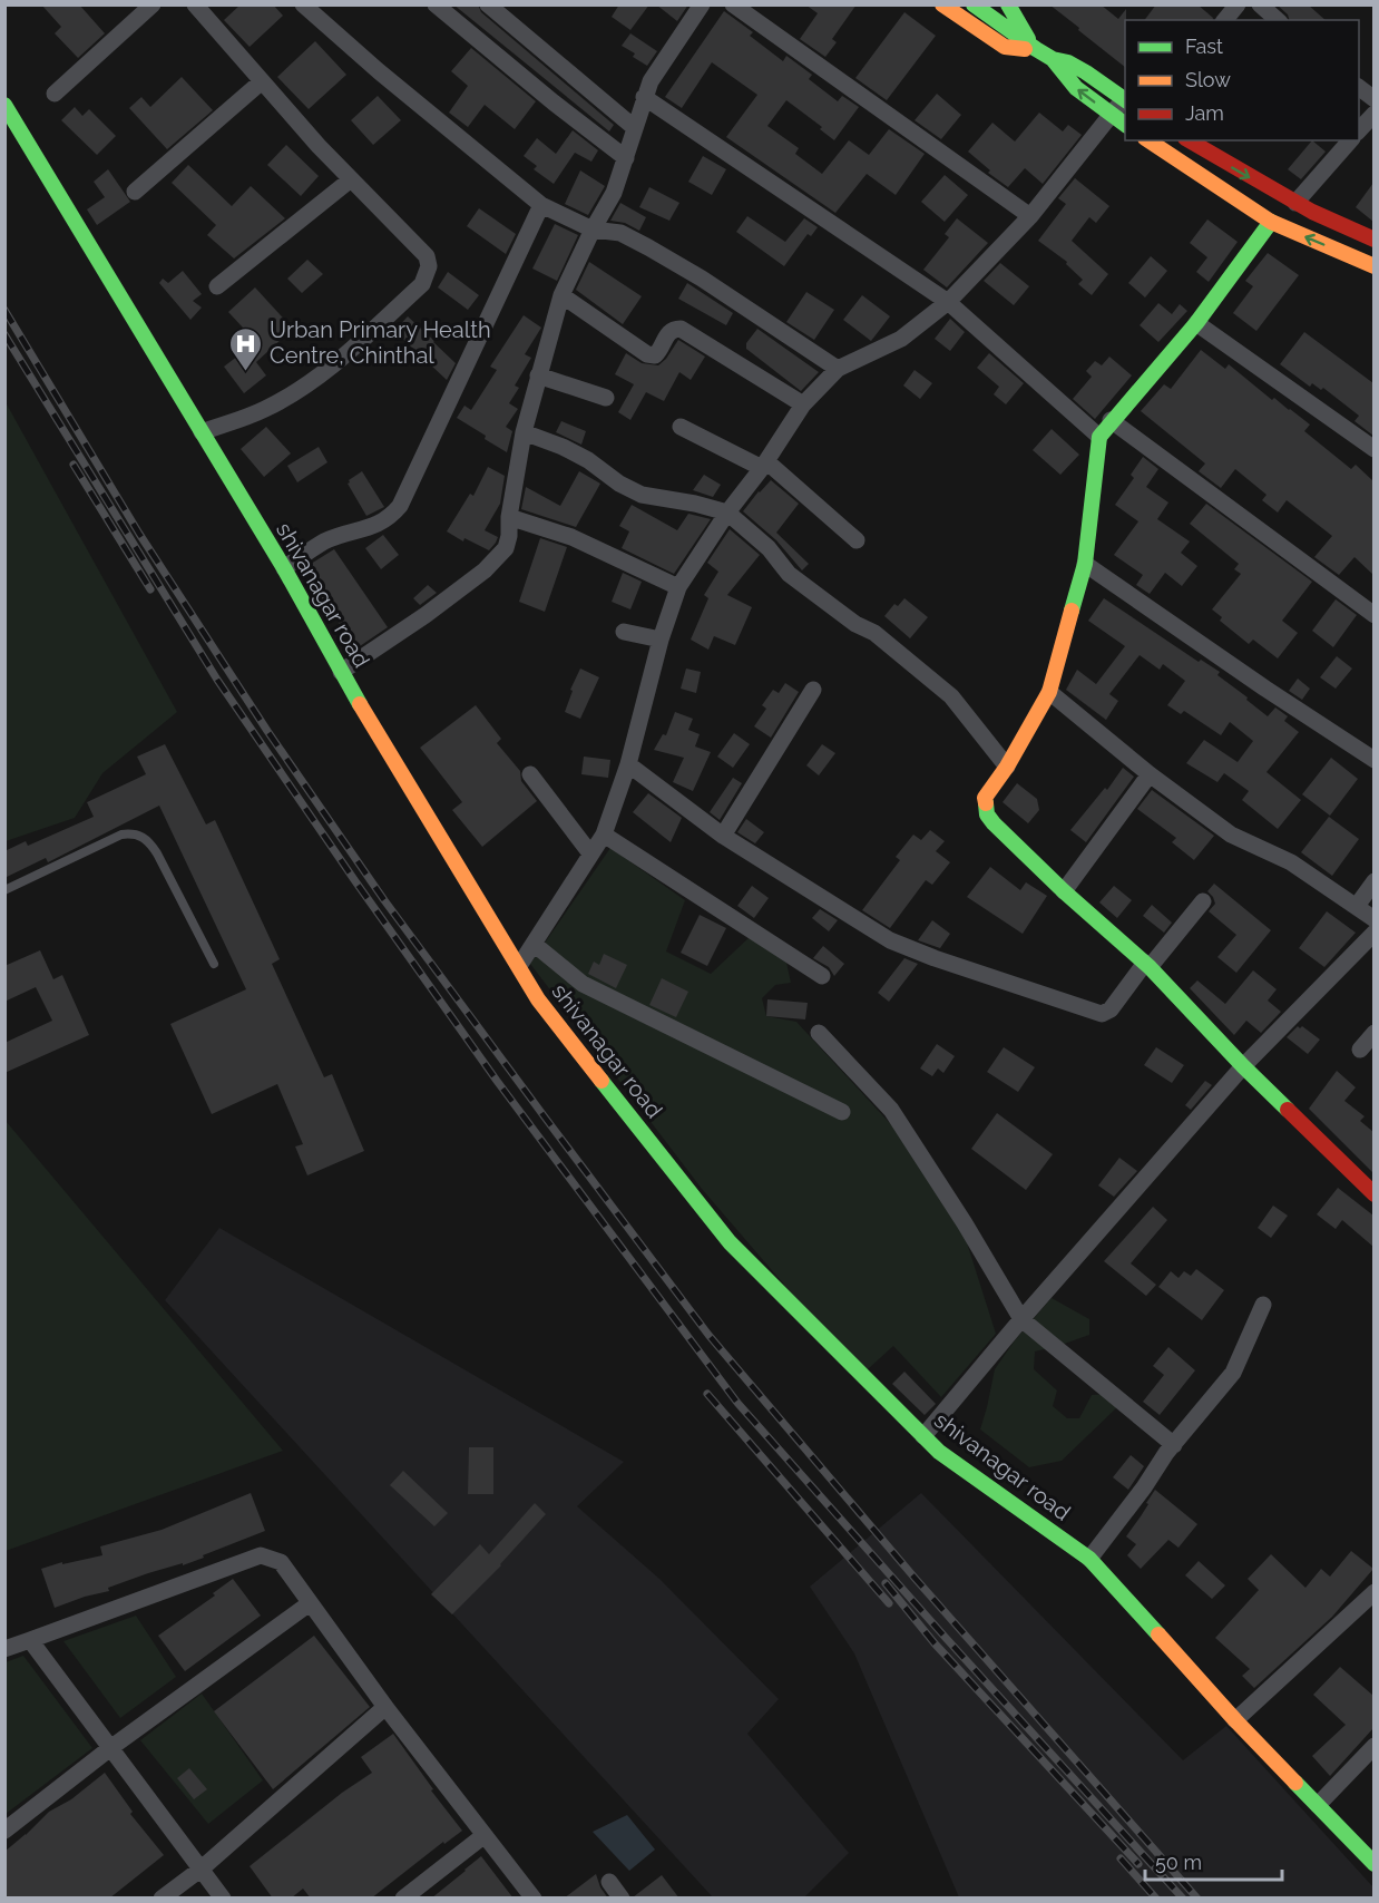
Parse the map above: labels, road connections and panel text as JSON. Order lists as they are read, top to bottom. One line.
{"streets":{"street":["shivanagar road"]},"places":{"hospital":["Urban Primary Health Centre, Chinthal"]},"legend":["Fast","Slow","Jam"],"scale_bar":"50 m"}
